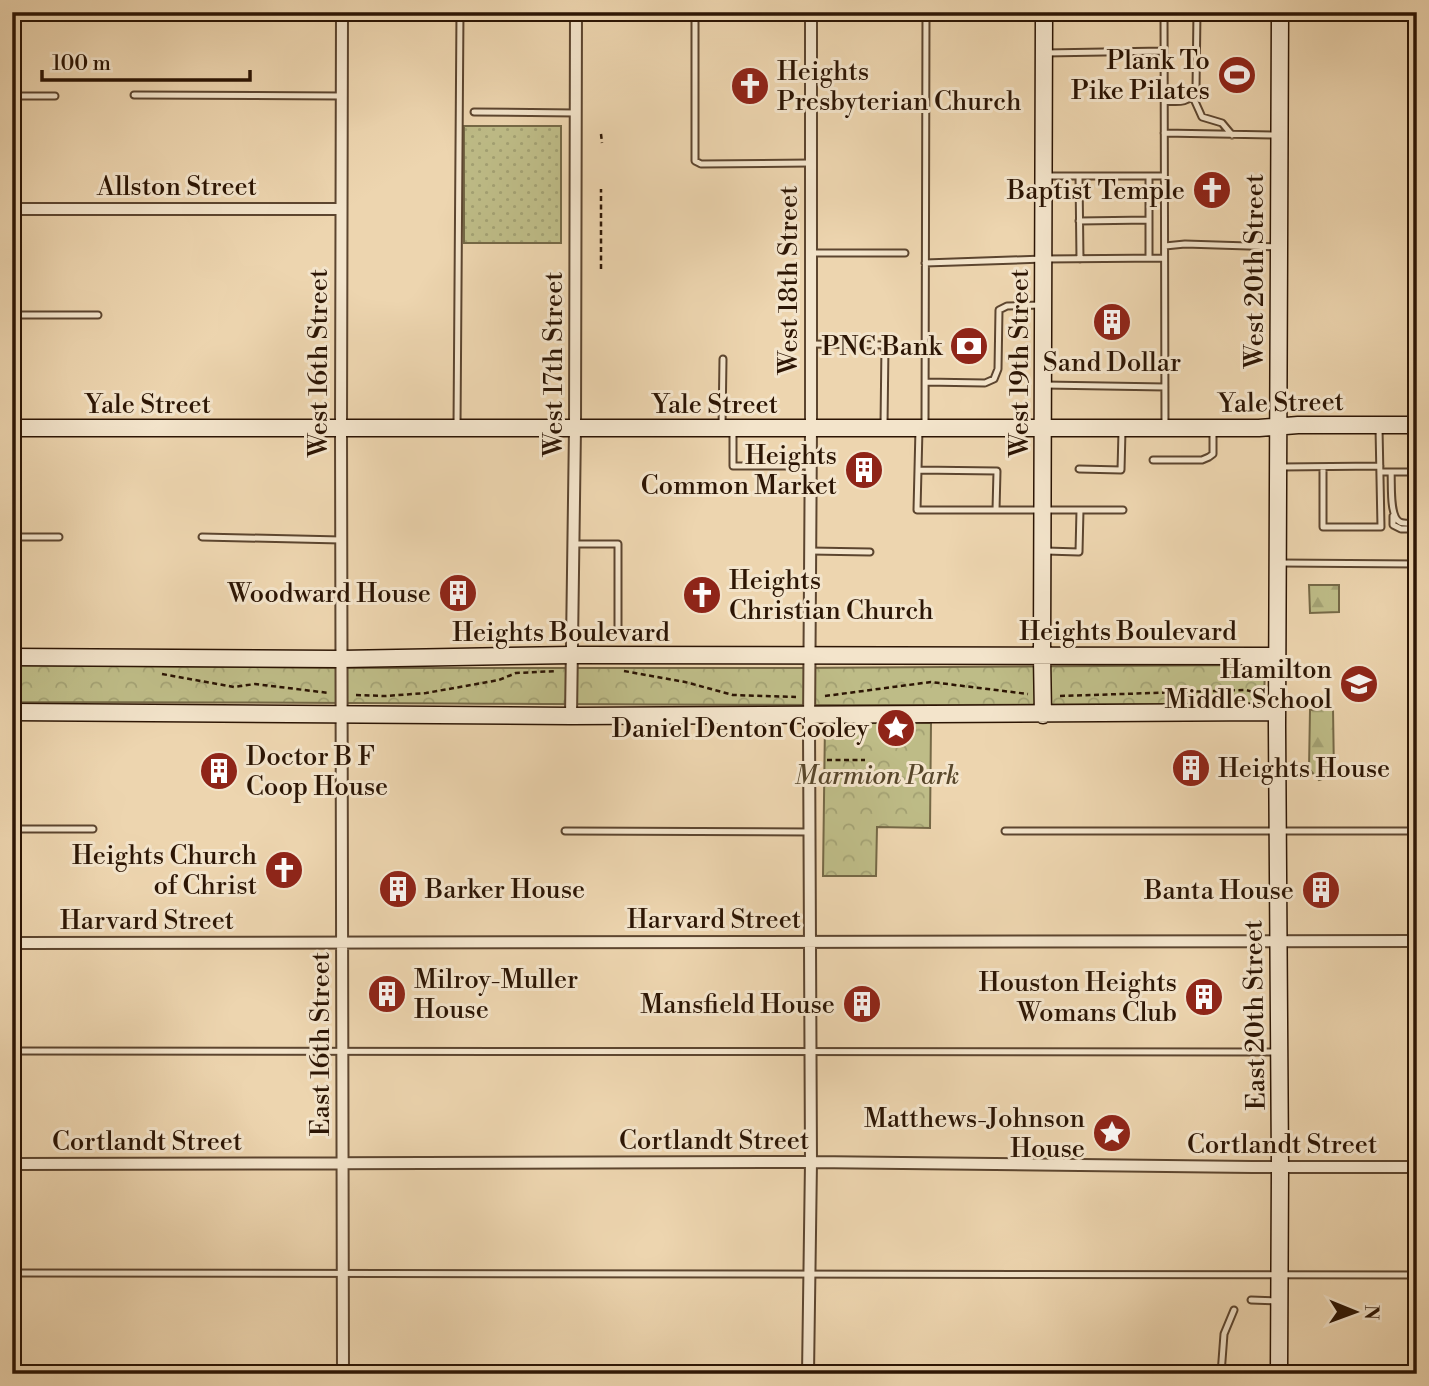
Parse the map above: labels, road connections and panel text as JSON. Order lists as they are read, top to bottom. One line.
{"streets":{"main road":["West 20th Street","West 19th Street","Yale Street","Heights Boulevard","East 20th Street"],"street":["Allston Street","West 18th Street","West 16th Street","West 17th Street","Harvard Street","East 16th Street","Cortlandt Street"]},"crossings":[["Allston Street","West 16th Street"],["West 20th Street","Yale Street"],["West 20th Street","Heights Boulevard"],["West 20th Street","East 20th Street"],["West 18th Street","Yale Street"],["West 18th Street","Heights Boulevard"],["West 18th Street","Harvard Street"],["West 18th Street","Cortlandt Street"],["West 16th Street","Yale Street"],["West 16th Street","Heights Boulevard"],["West 16th Street","East 16th Street"],["West 19th Street","Yale Street"],["West 19th Street","Heights Boulevard"],["West 17th Street","Yale Street"],["West 17th Street","Heights Boulevard"],["Heights Boulevard","East 20th Street"],["Harvard Street","East 20th Street"],["Harvard Street","East 16th Street"],["East 20th Street","Cortlandt Street"],["East 16th Street","Cortlandt Street"]],"parks":["Marmion Park"],"places":{"sports":["Plank To Pike Pilates"],"church":["Heights Presbyterian Church","Baptist Temple","Heights Christian Church","Heights Church of Christ"],"building":["Sand Dollar","Heights Common Market","Woodward House","Heights House","Doctor B F Coop House","Barker House","Banta House","Milroy-Muller House","Houston Heights Womans Club","Mansfield House"],"bank":["PNC Bank"],"school or university":["Hamilton Middle School"],"place":["Daniel Denton Cooley","Matthews-Johnson House"]},"scale_bar":"100 m","north":"right"}
